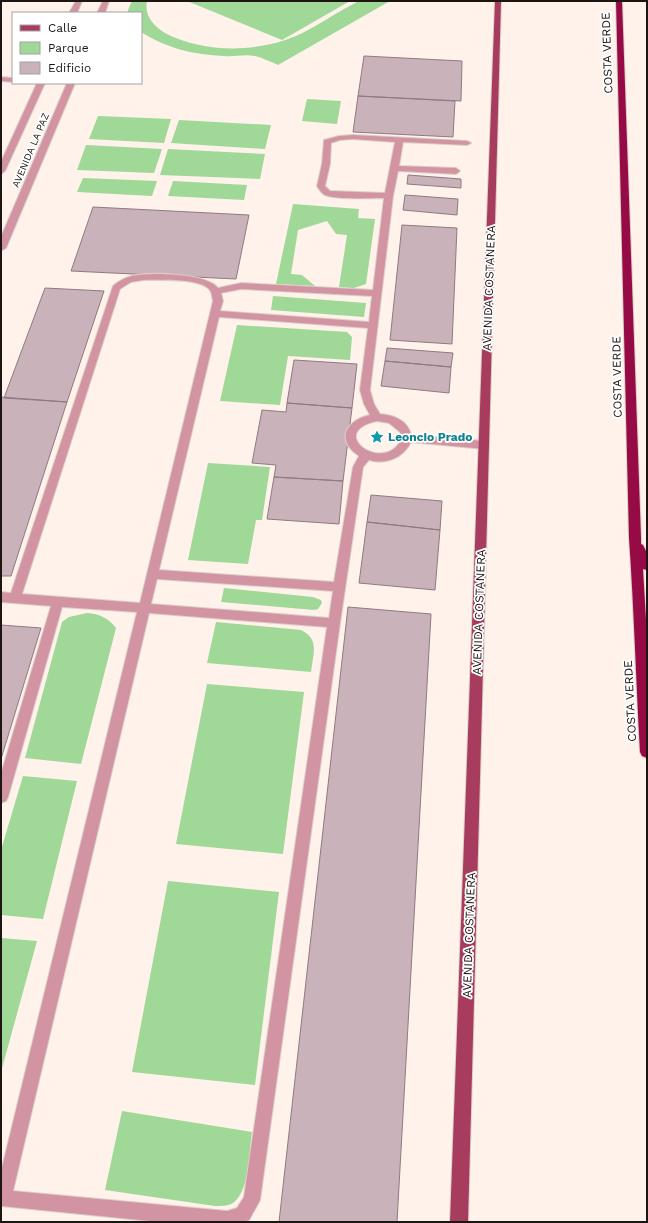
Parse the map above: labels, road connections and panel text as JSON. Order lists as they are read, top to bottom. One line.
{"streets":{"highway":["COSTA VERDE"],"main road":["AVENIDA COSTANERA"],"street":["AVENIDA LA PAZ"]},"places":{"place":["Leoncio Prado"]},"legend":["Calle","Parque","Edificio"]}
